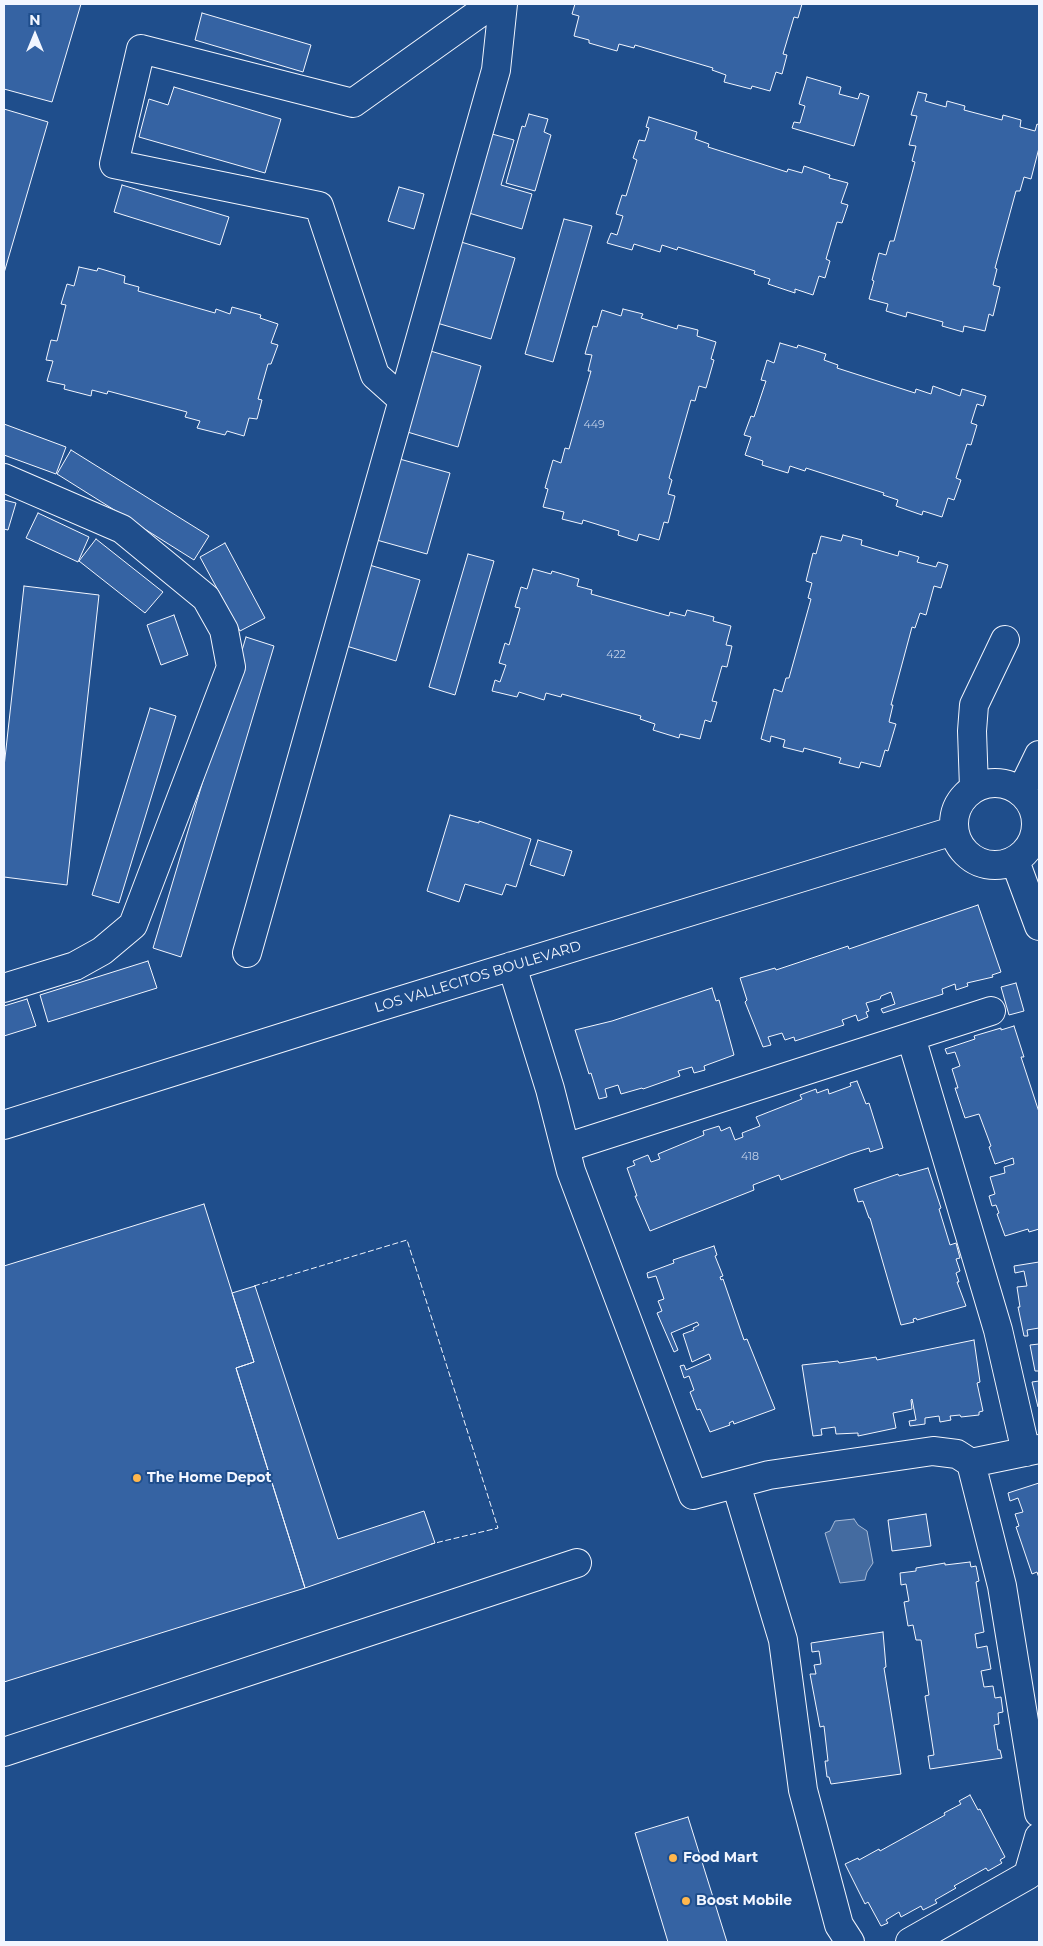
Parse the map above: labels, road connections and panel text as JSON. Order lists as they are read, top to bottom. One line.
{"streets":{"street":["LOS VALLECITOS BOULEVARD"]},"places":["The Home Depot","Food Mart","Boost Mobile"],"house_numbers":["449","422","418"],"north":"top"}
